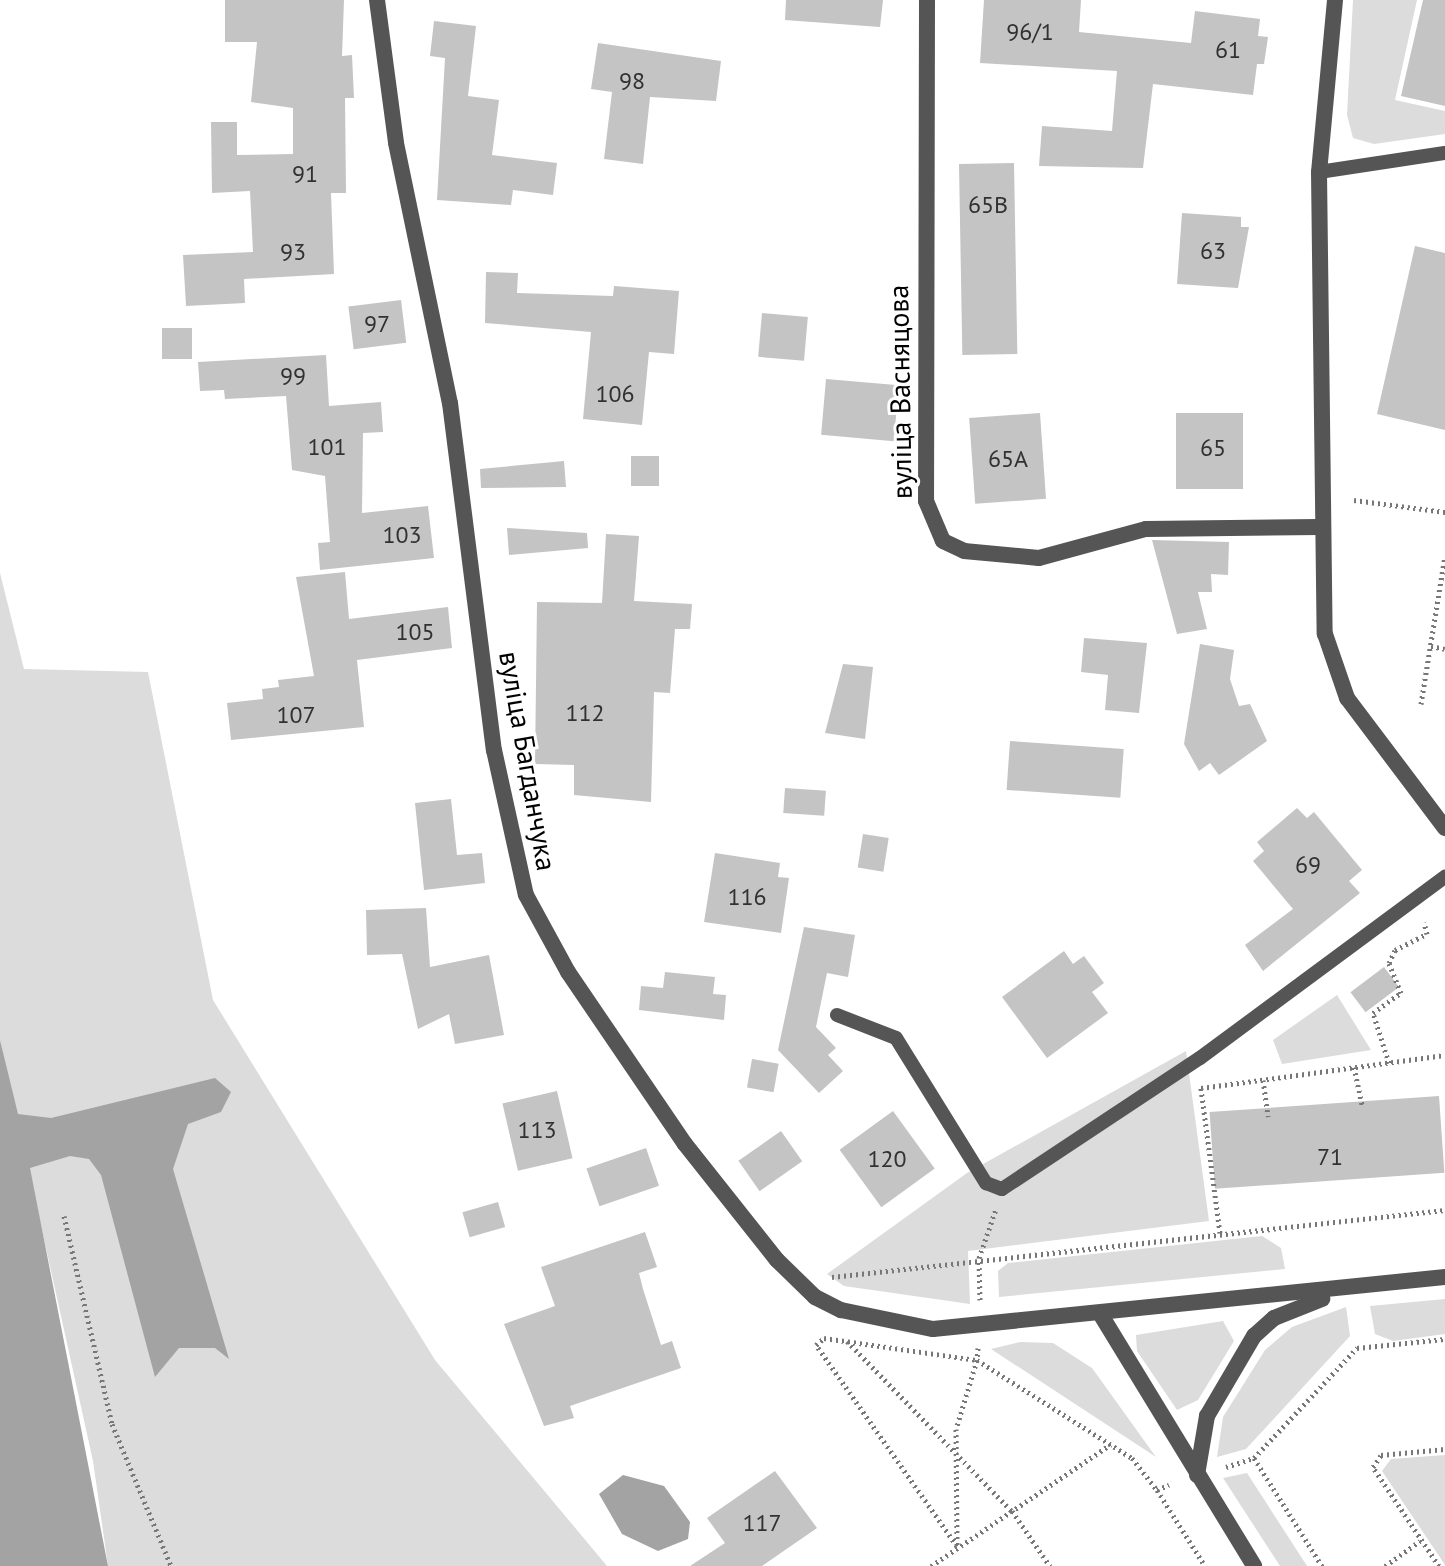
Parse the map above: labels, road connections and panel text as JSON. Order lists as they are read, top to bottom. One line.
{"streets":{"street":["вуліца Васняцова","вуліца Багданчука"]},"house_numbers":["96/1","61","98","91","65В","63","93","97","99","106","101","65","65А","103","105","112","107","69","116","113","71","120","117"]}
